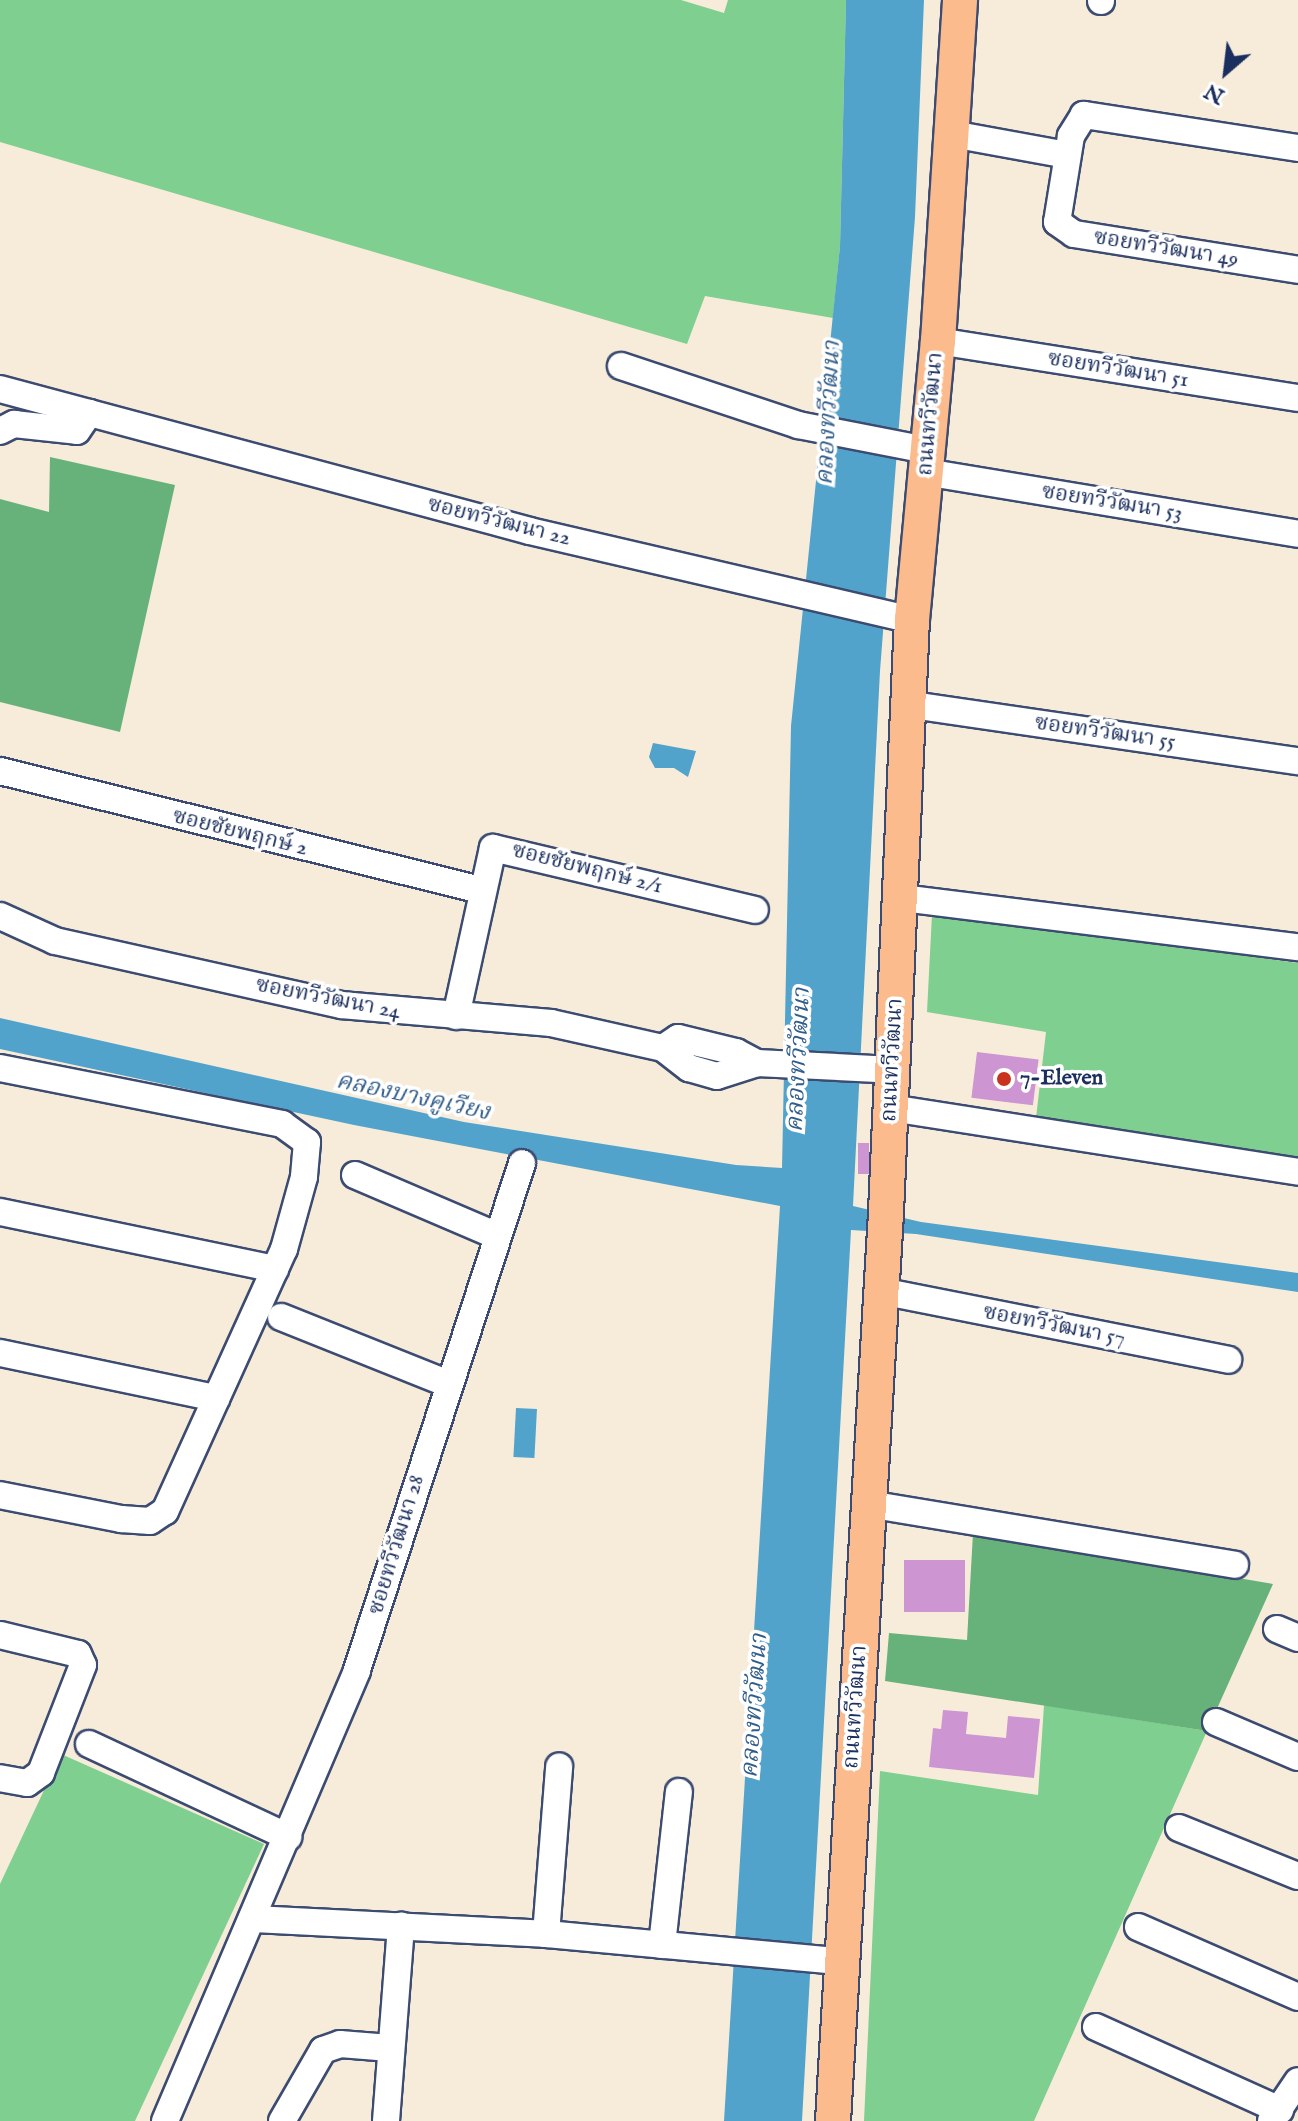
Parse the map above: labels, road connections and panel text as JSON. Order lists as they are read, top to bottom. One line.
{"streets":{"main road":["ถนนทวีวัฒนา"],"street":["ซอยทวีวัฒนา 49","ซอยทวีวัฒนา 51","ซอยทวีวัฒนา 53","ซอยทวีวัฒนา 22","ซอยทวีวัฒนา 55","ซอยชัยพฤกษ์ 2","ซอยชัยพฤกษ์ 2/1","ซอยทวีวัฒนา 24","ซอยทวีวัฒนา 57","ซอยทวีวัฒนา 28"]},"crossings":[["ซอยทวีวัฒนา 51","ถนนทวีวัฒนา"],["ถนนทวีวัฒนา","ซอยทวีวัฒนา 53"],["ถนนทวีวัฒนา","ซอยทวีวัฒนา 22"],["ถนนทวีวัฒนา","ซอยทวีวัฒนา 55"],["ถนนทวีวัฒนา","ซอยทวีวัฒนา 24"],["ถนนทวีวัฒนา","ซอยทวีวัฒนา 57"],["ซอยชัยพฤกษ์ 2","ซอยชัยพฤกษ์ 2/1"],["ซอยชัยพฤกษ์ 2/1","ซอยทวีวัฒนา 24"]],"water":["คลองทวีวัฒนา","คลองบางคูเวียง"],"places":["7-Eleven"],"north":"bottom left"}
